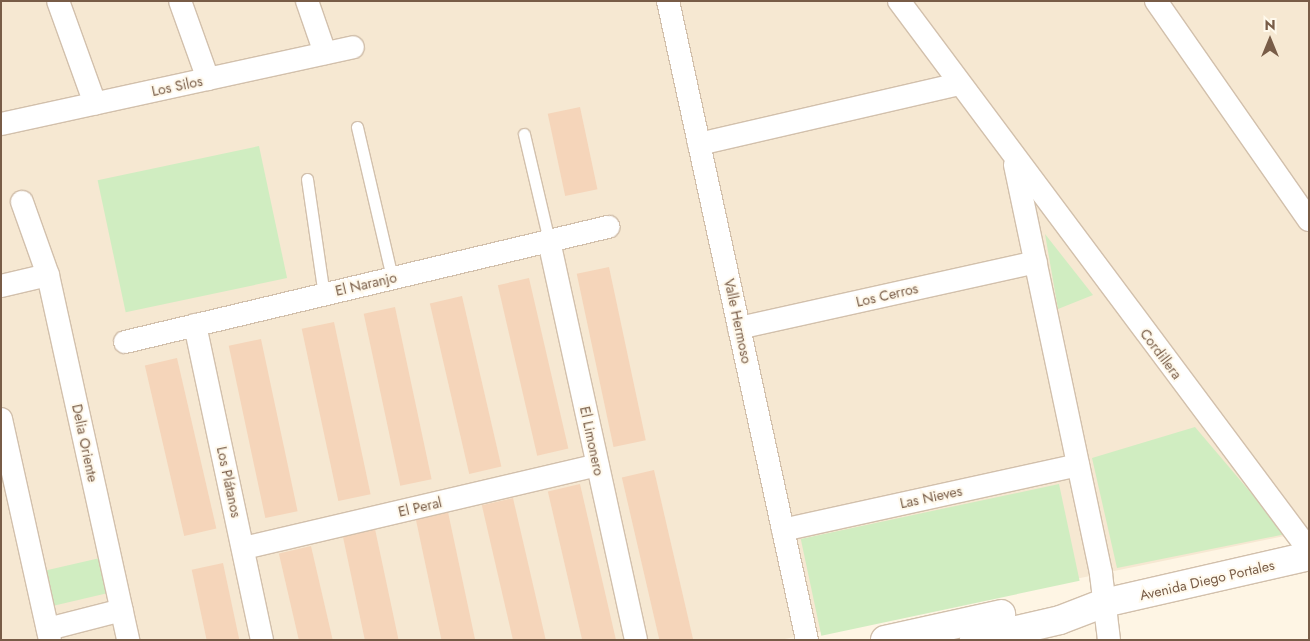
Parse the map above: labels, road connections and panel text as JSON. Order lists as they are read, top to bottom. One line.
{"streets":{"main road":["Avenida Diego Portales"],"street":["Los Silos","El Naranjo","Los Cerros","Valle Hermoso","Cordillera","El Limonero","Delia Oriente","Los Plátanos","Las Nieves","El Peral"]},"crossings":[["El Naranjo","El Limonero"],["El Naranjo","Los Plátanos"],["Los Cerros","Valle Hermoso"],["Los Cerros","Cordillera"],["Valle Hermoso","Las Nieves"],["Cordillera","Las Nieves"],["Cordillera","Avenida Diego Portales"],["El Limonero","El Peral"],["Los Plátanos","El Peral"]],"north":"top"}
